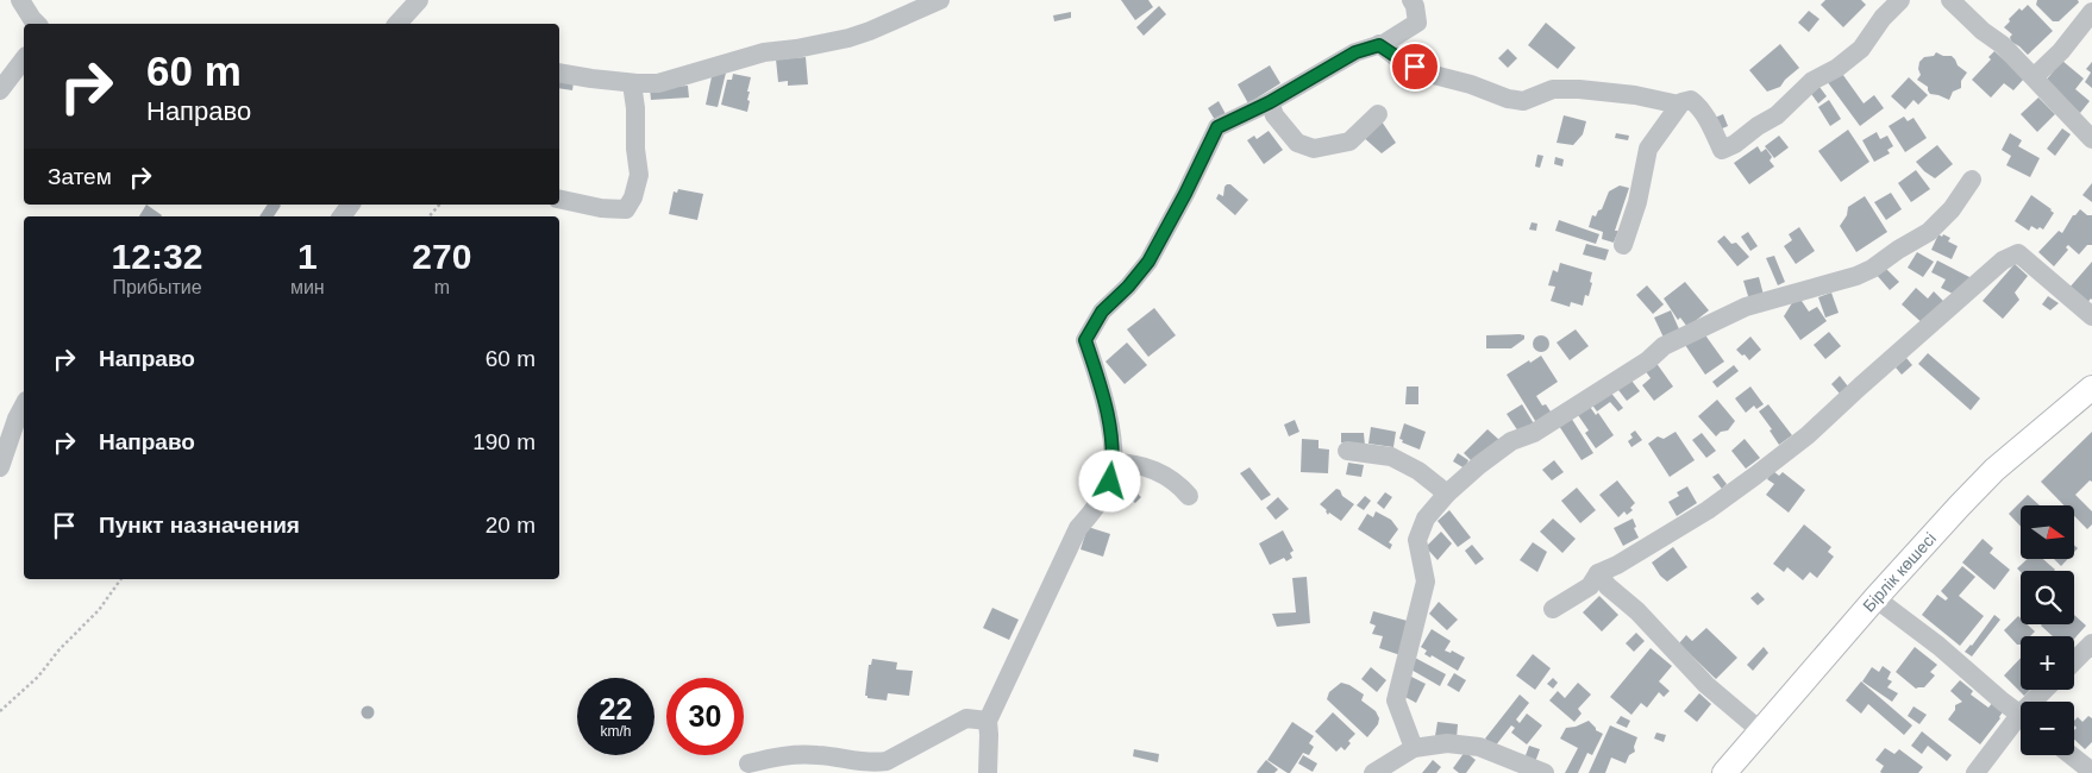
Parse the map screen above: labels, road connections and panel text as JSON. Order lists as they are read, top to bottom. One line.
{"streets":{"main road":["Бірлік көшесі"]},"north":"right","page":{"turn":["60 m","Направо"],"then":"Затем","eta":["12:32","Прибытие","1","мин","270","m"],"list":[{"name":"Направо","value":"60 m"},{"name":"Направо","value":"190 m"},{"name":"Пункт назначения","value":"20 m"}],"map_buttons":["+","−"],"speed":"22 km/h","limit":"30"}}
